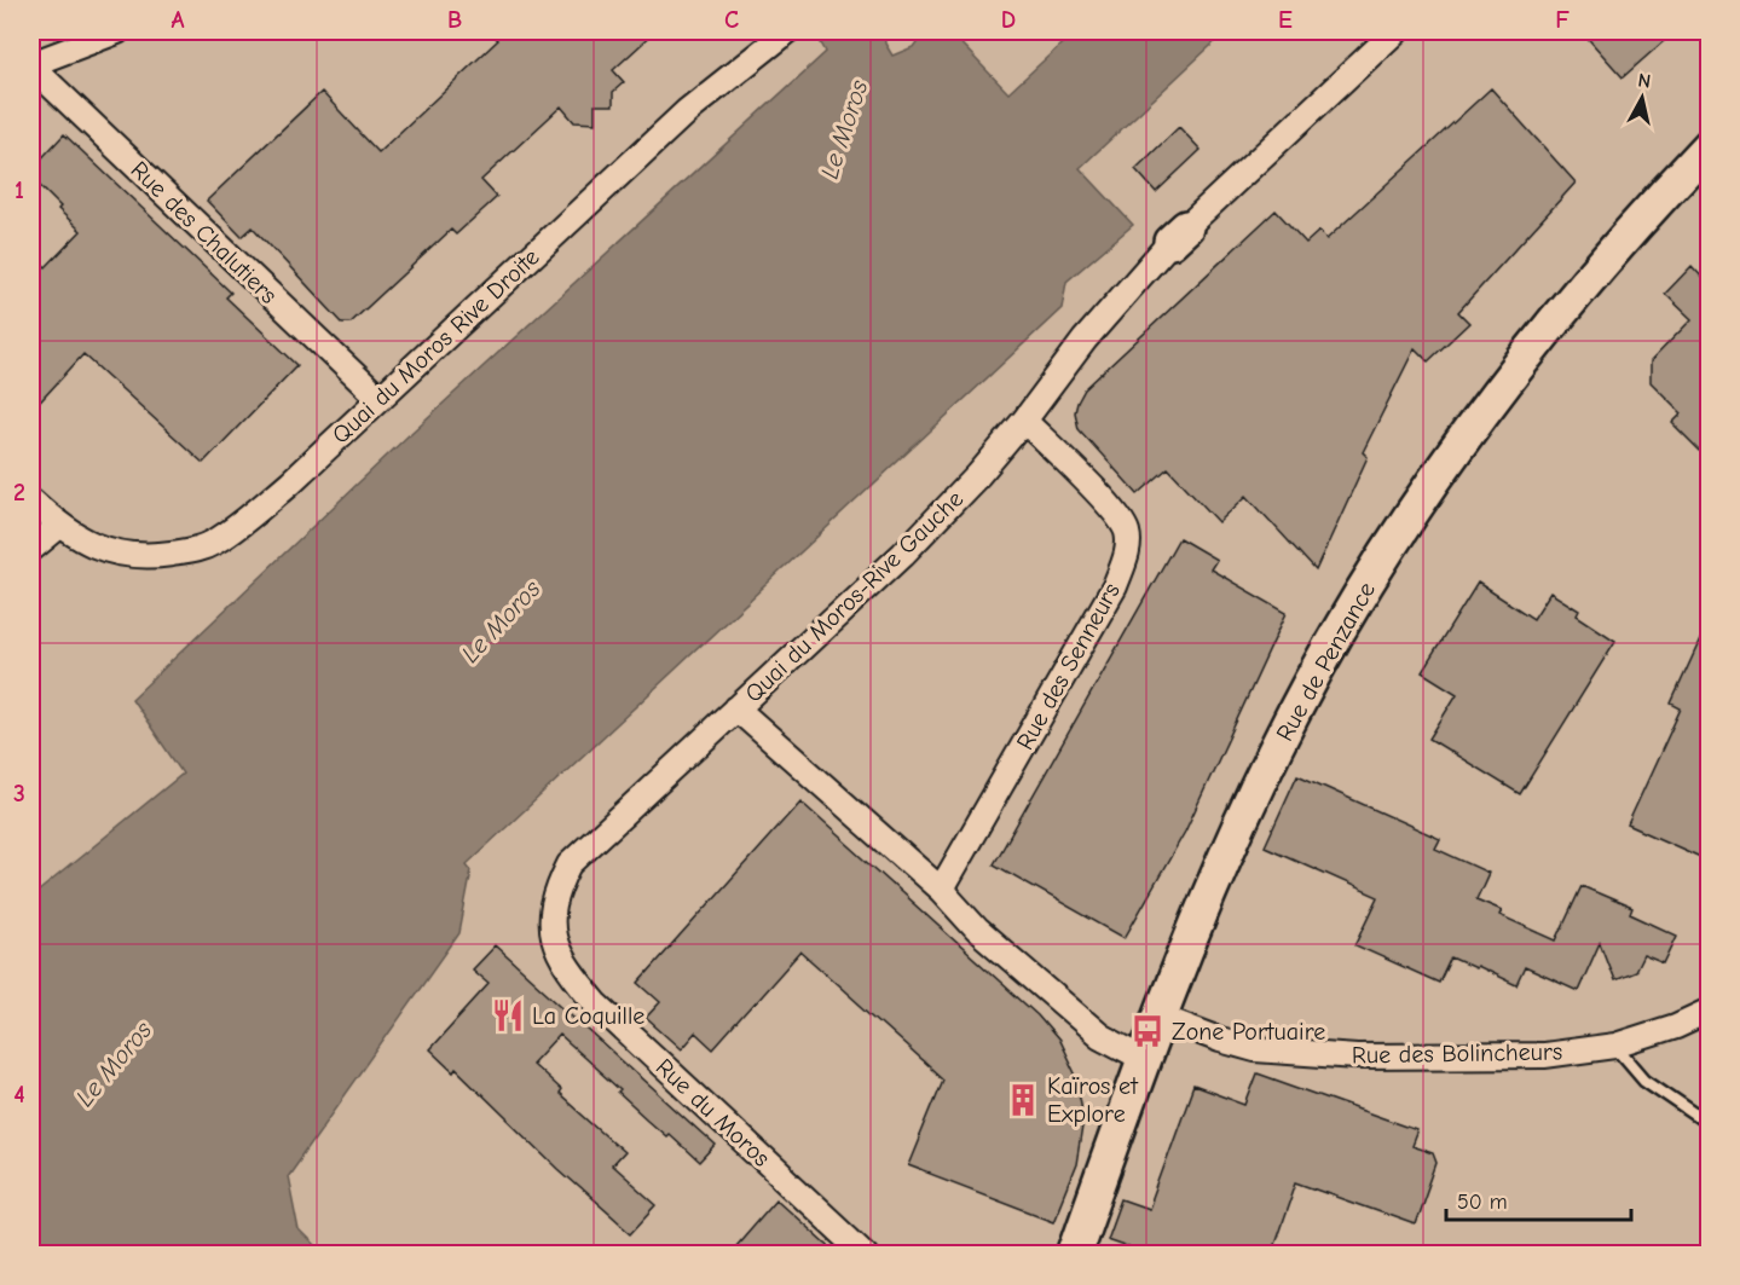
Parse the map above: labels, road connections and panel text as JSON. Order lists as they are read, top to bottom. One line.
{"streets":{"main road":["Rue de Penzance"],"street":["Rue des Chalutiers","Quai du Moros Rive Droite","Quai du Moros-Rive Gauche","Rue des Senneurs","Rue des Bolincheurs","Rue du Moros"]},"crossings":[["Rue des Chalutiers","Quai du Moros Rive Droite"],["Quai du Moros-Rive Gauche","Rue des Senneurs"],["Quai du Moros-Rive Gauche","Rue du Moros"],["Rue de Penzance","Rue des Bolincheurs"]],"water":["Le Moros"],"places":{"restaurant":["La Coquille"],"bus stop":["Zone Portuaire"],"building":["Kaïros et Explore"]},"scale_bar":"50 m","north":"top","grid":{"columns":["A","B","C","D","E","F"],"rows":["1","2","3","4"]}}
